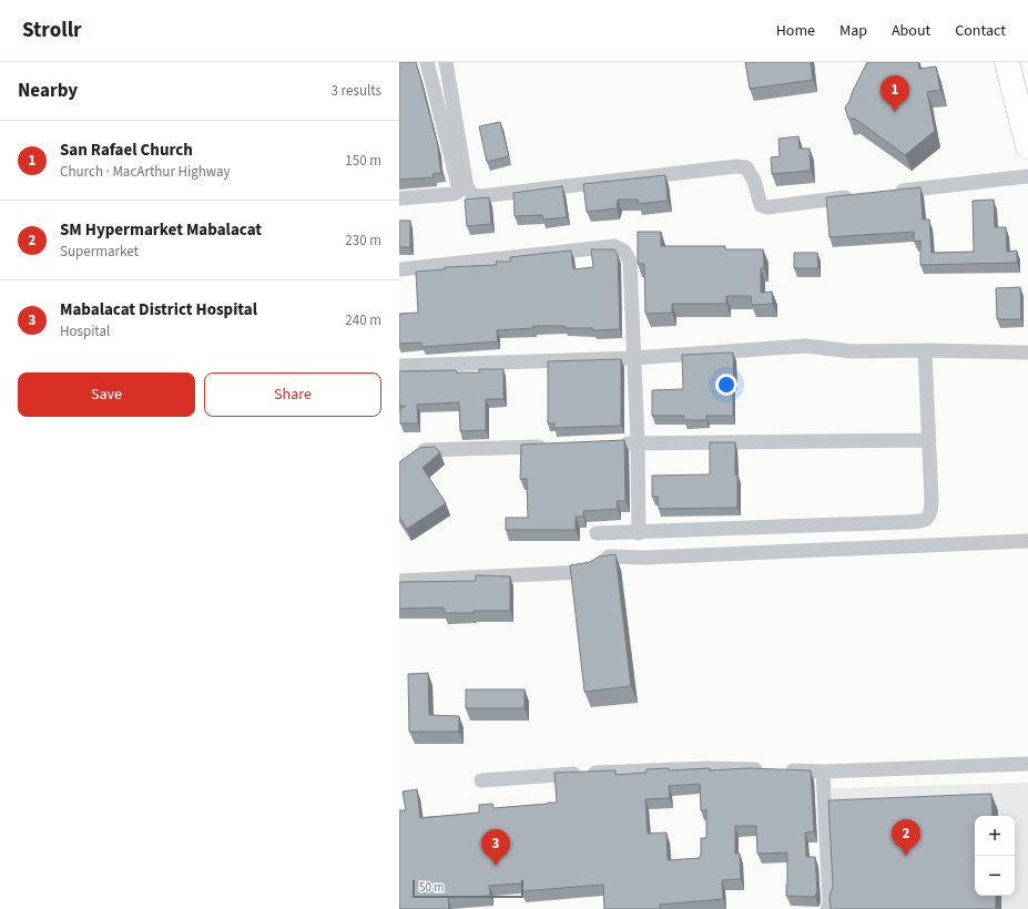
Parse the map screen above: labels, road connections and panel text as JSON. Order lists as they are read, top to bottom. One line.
{"scale_bar":"50 m","page":{"header":"Strollr","nav":["Home","Map","About","Contact"],"heading":["Nearby","3 results"],"pins":["1","2","3"],"list":[{"mark":"1","name":"San Rafael Church","note":"Church · MacArthur Highway","value":"150 m"},{"mark":"2","name":"SM Hypermarket Mabalacat","note":"Supermarket","value":"230 m"},{"mark":"3","name":"Mabalacat District Hospital","note":"Hospital","value":"240 m"}],"buttons":["Save","Share"],"map_buttons":["+","−"],"scale":"50 m"}}
